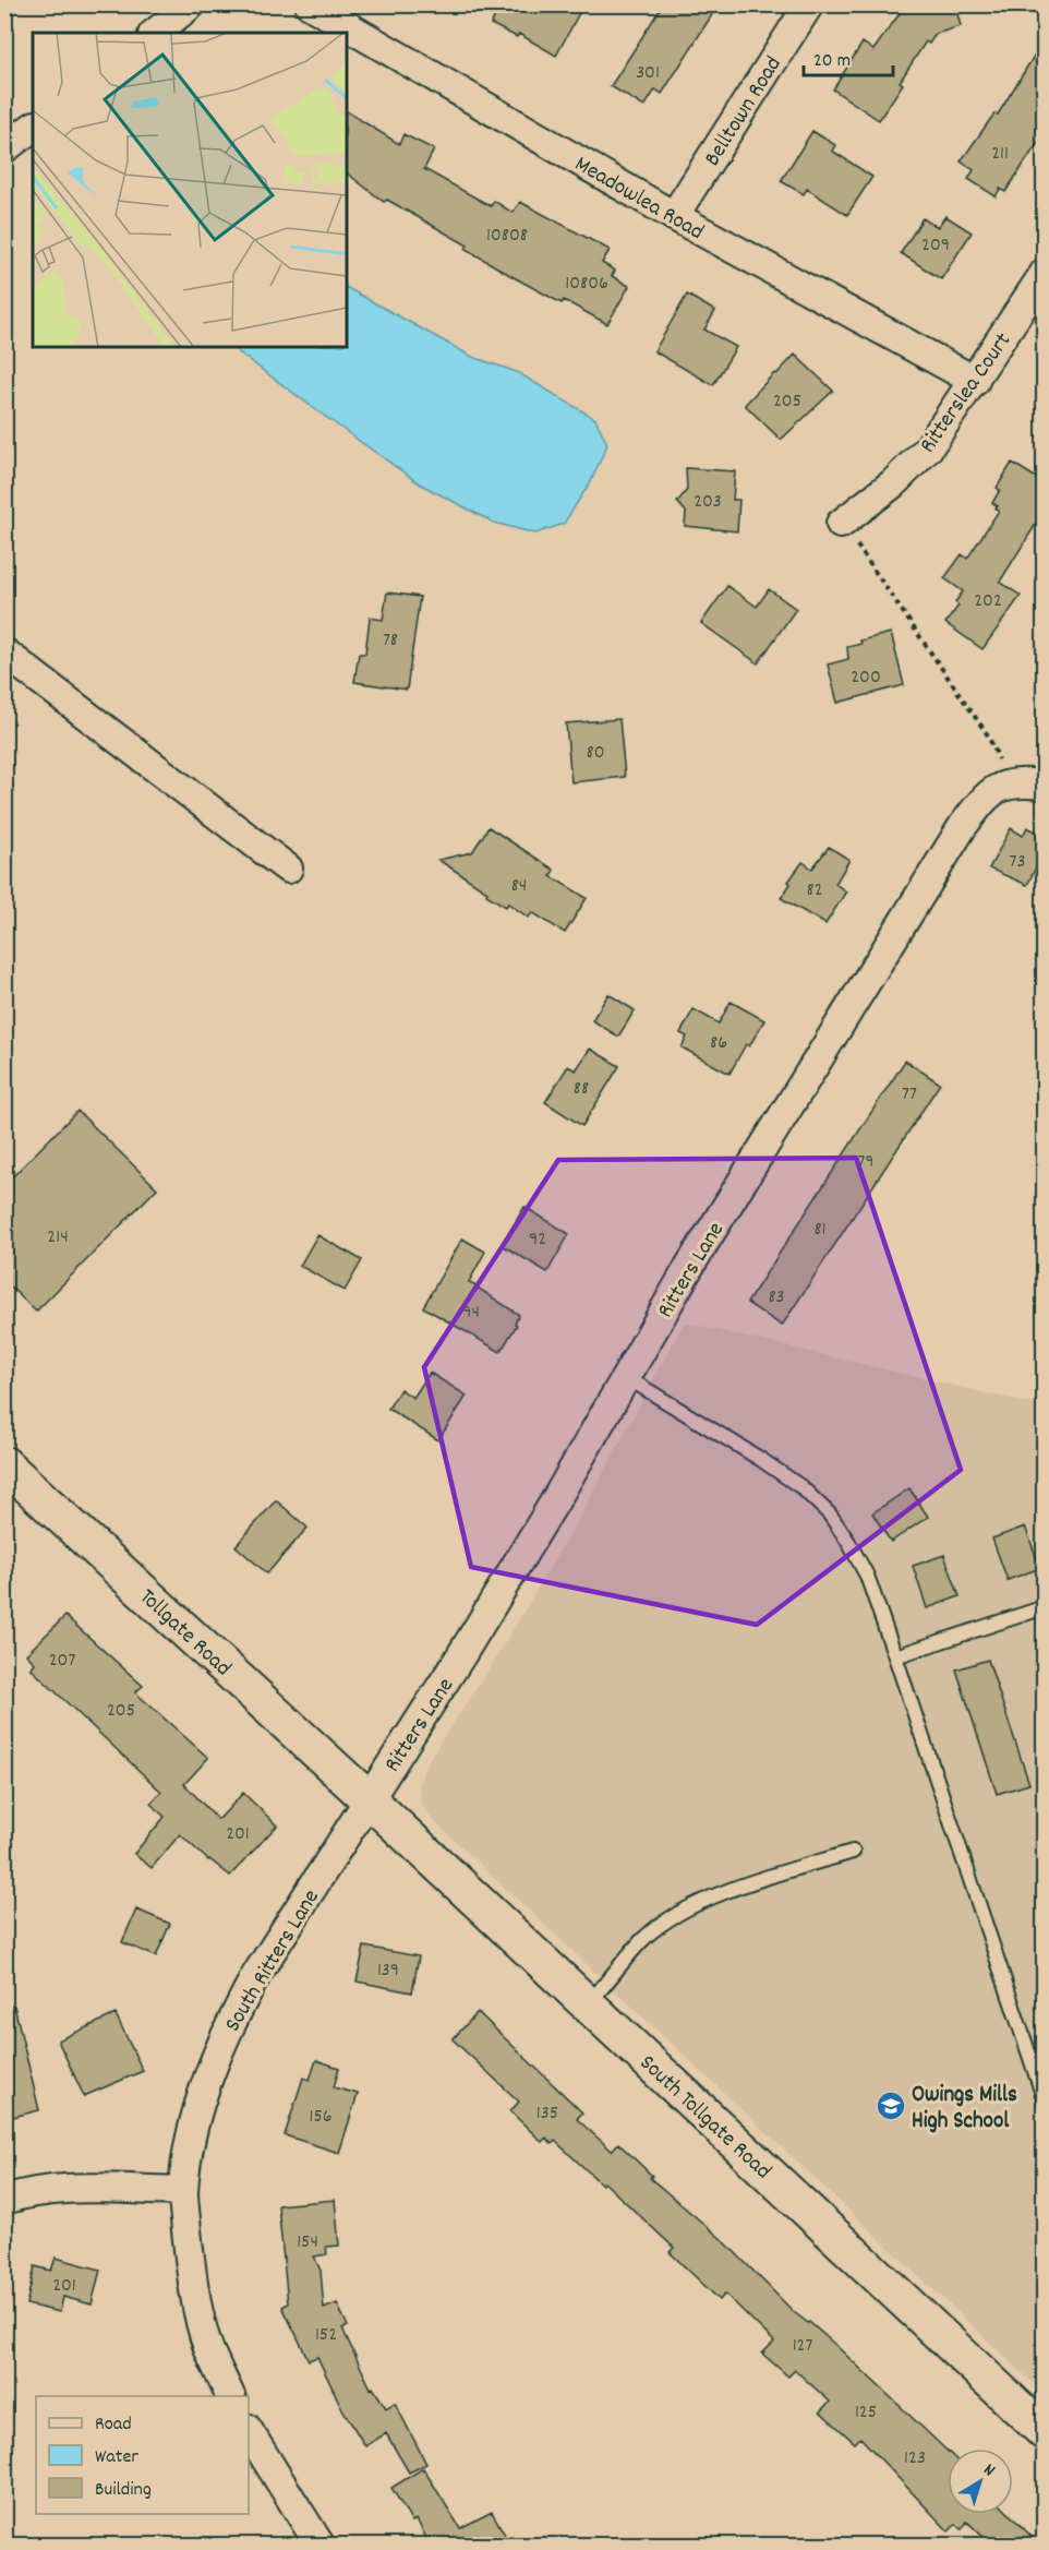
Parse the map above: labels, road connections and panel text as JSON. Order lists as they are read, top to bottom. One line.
{"streets":{"street":["Belltown Road","Meadowlea Road","Ritterslea Court","Ritters Lane","Tollgate Road","South Ritters Lane","South Tollgate Road"]},"crossings":[["Belltown Road","Meadowlea Road"],["Meadowlea Road","Ritterslea Court"],["Ritters Lane","Tollgate Road"],["Ritters Lane","South Ritters Lane"],["Ritters Lane","South Tollgate Road"],["Tollgate Road","South Ritters Lane"],["Tollgate Road","South Tollgate Road"],["South Ritters Lane","South Tollgate Road"]],"places":{"school or university":["Owings Mills High School"]},"house_numbers":["301","211","10808","209","10806","205","203","202","78","200","80","73","84","82","86","88","77","79","81","214","92","83","94","207","205","201","139","135","156","154","201","152","127","125","123"],"legend":["Road","Water","Building"],"scale_bar":"20 m","north":"top right"}
